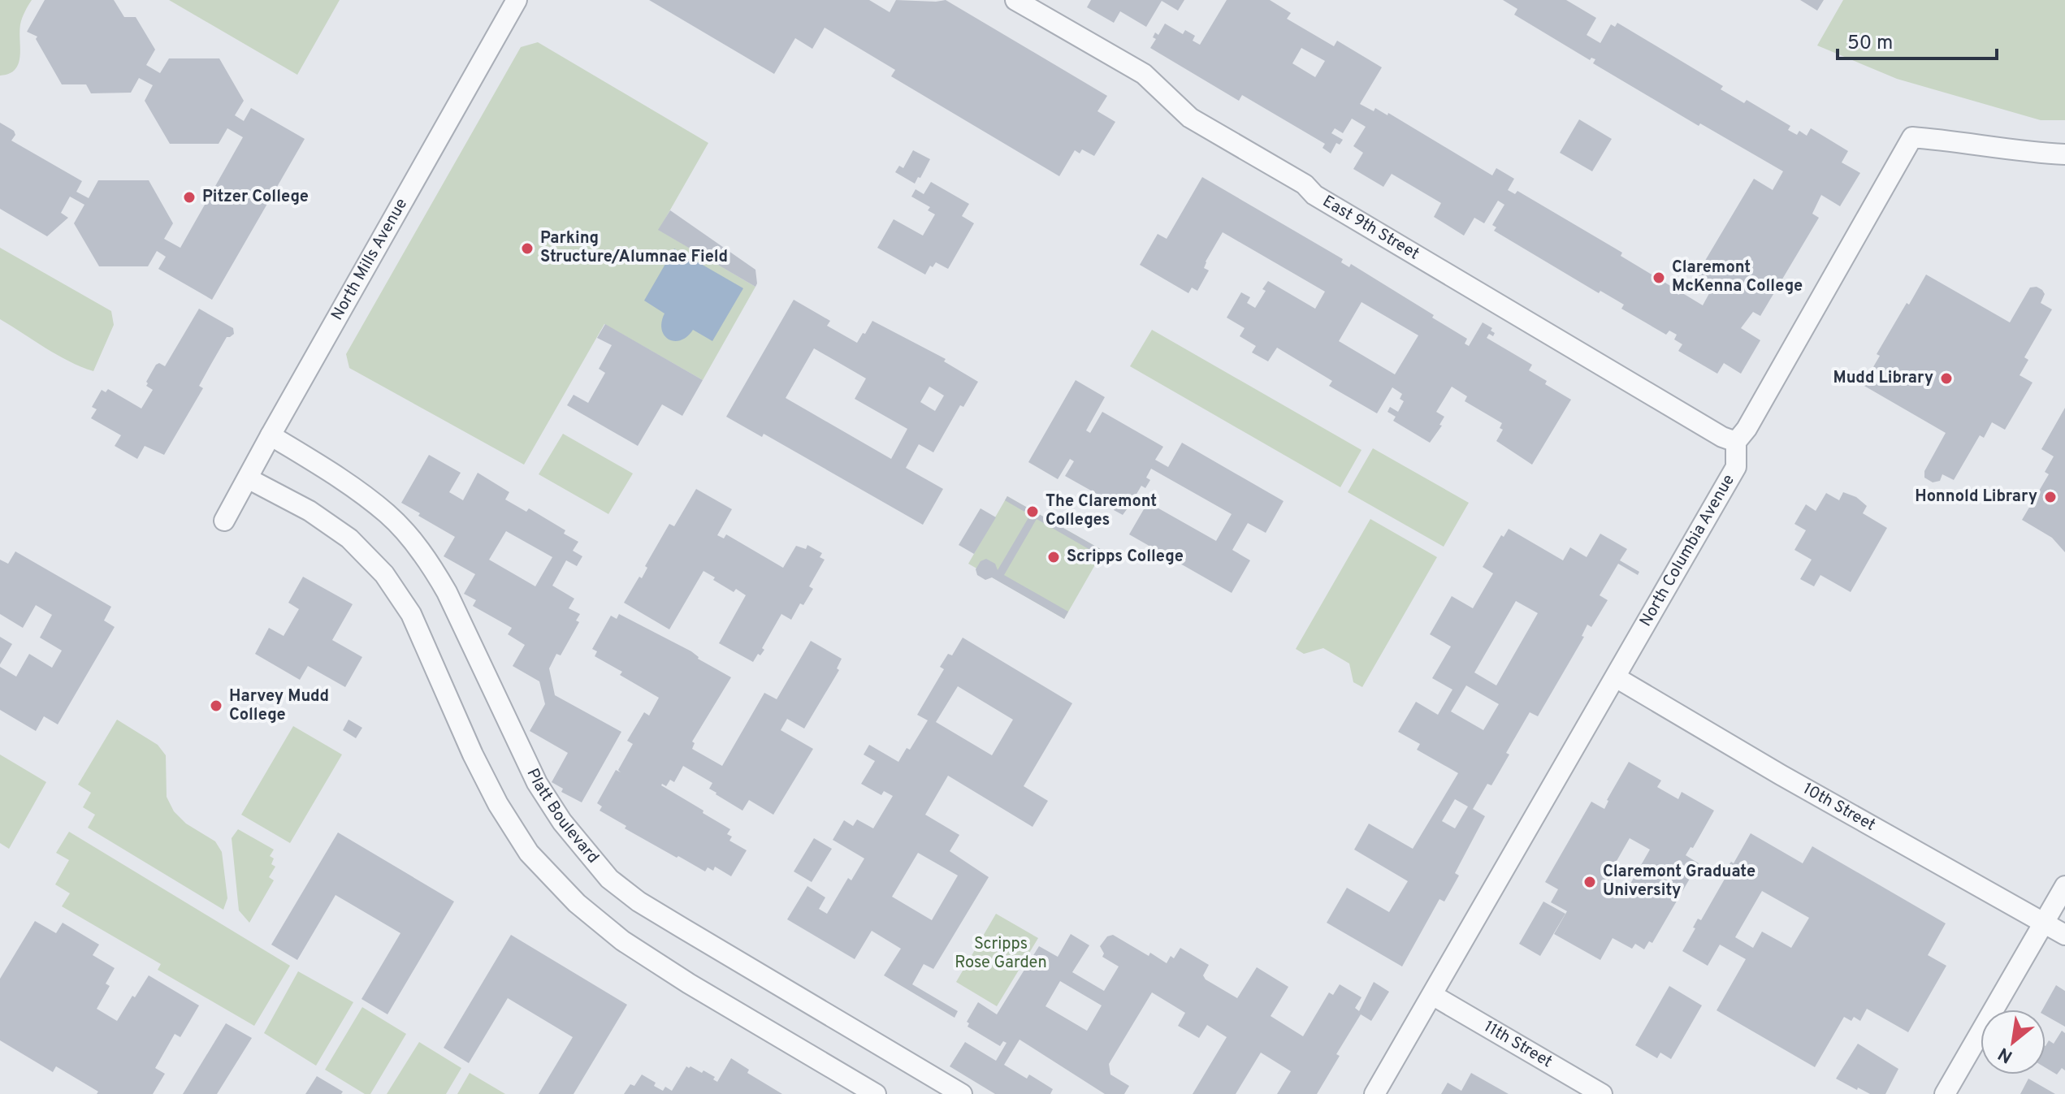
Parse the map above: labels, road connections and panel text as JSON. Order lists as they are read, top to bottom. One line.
{"streets":{"street":["East 9th Street","North Mills Avenue","North Columbia Avenue","10th Street","Platt Boulevard","11th Street"]},"crossings":[["East 9th Street","North Columbia Avenue"],["North Mills Avenue","Platt Boulevard"],["North Columbia Avenue","10th Street"],["North Columbia Avenue","11th Street"]],"parks":["Scripps Rose Garden"],"places":["Pitzer College","Parking Structure/Alumnae Field","Claremont McKenna College","Mudd Library","Honnold Library","The Claremont Colleges","Scripps College","Harvey Mudd College","Claremont Graduate University"],"scale_bar":"50 m","north":"bottom left"}
